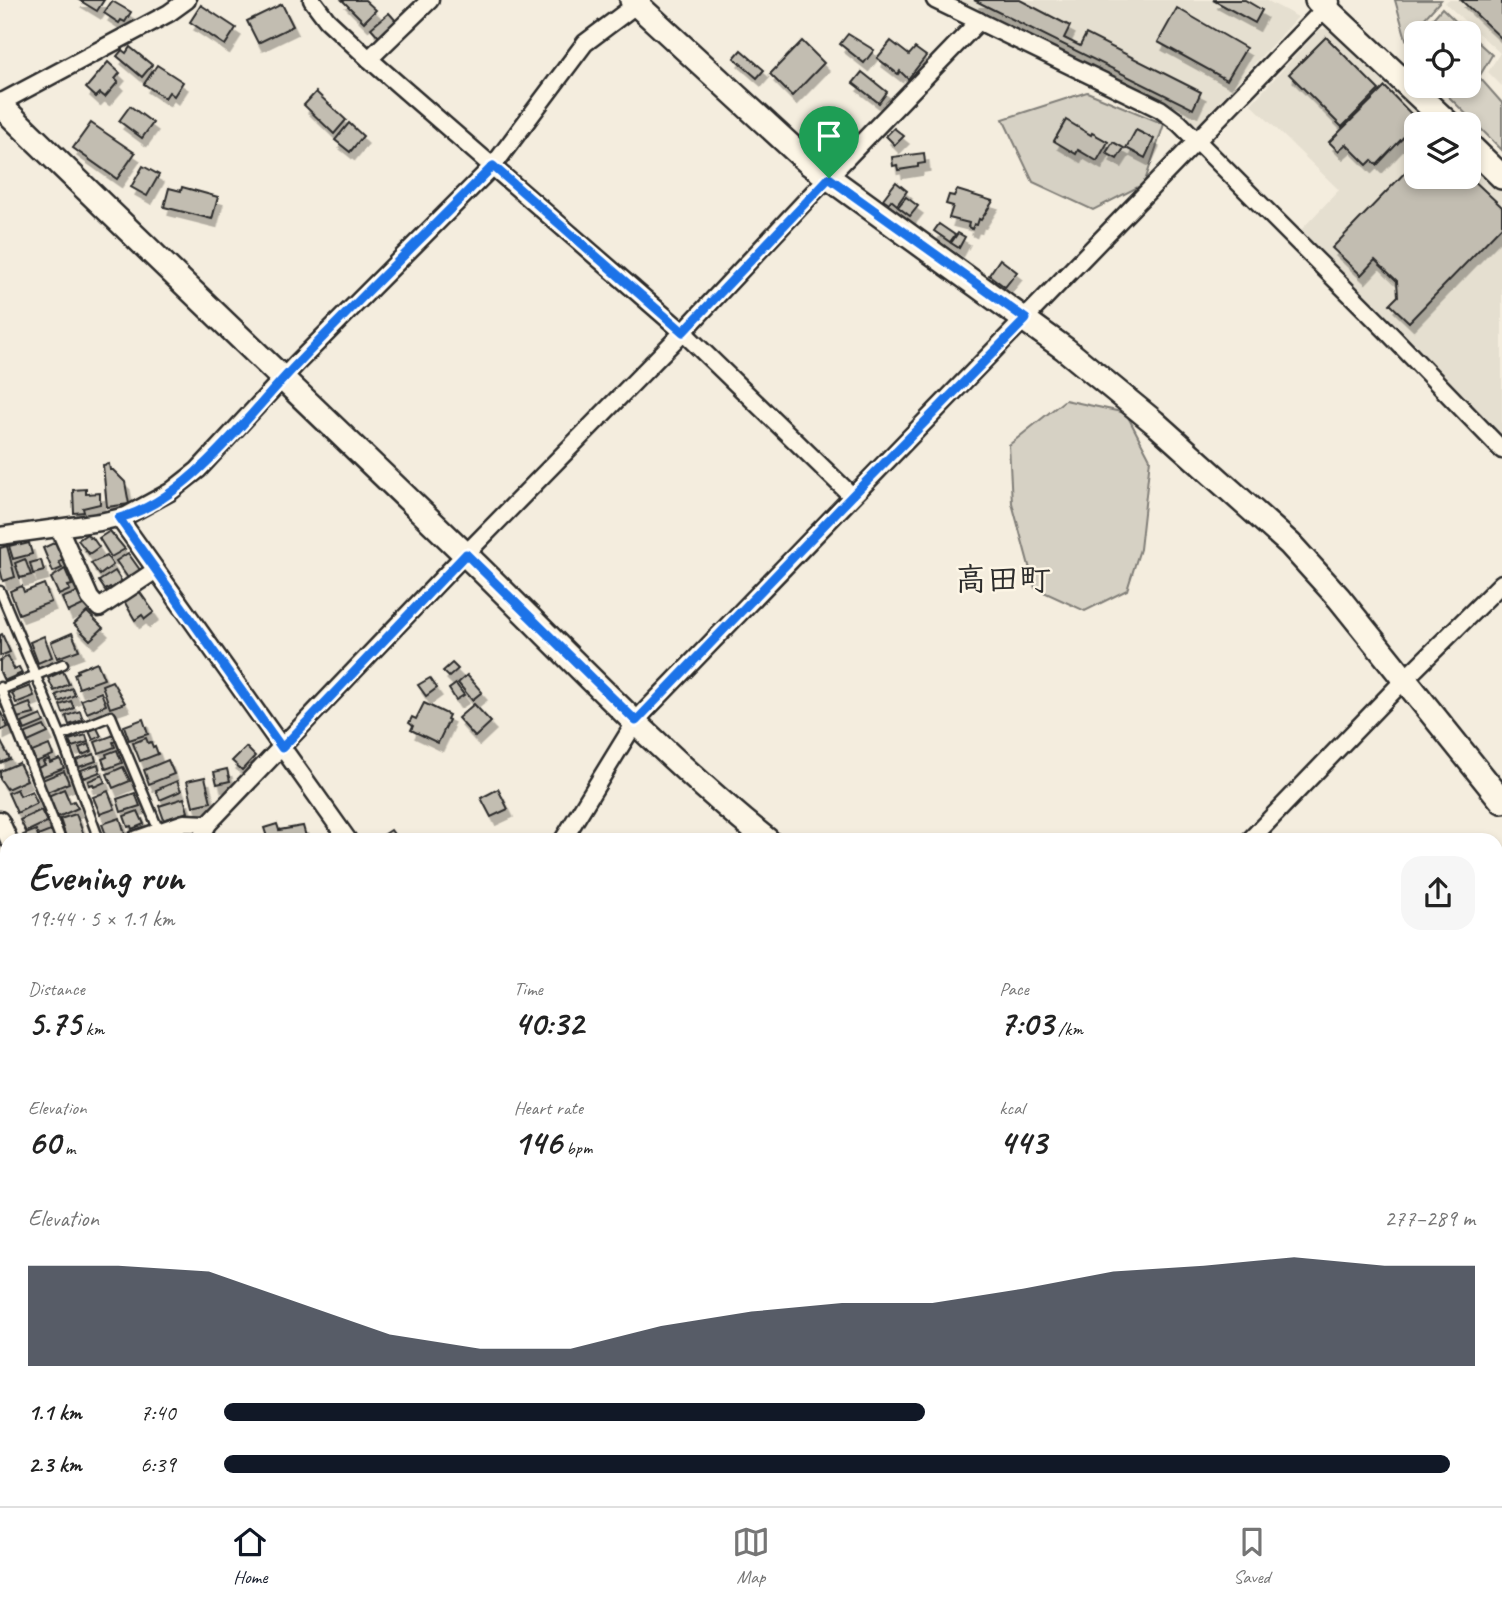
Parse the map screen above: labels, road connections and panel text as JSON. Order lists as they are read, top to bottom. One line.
{"districts":["高田町"],"page":{"heading":["Evening run","19:44 · 5 × 1.1 km"],"stats":[["Distance","5.75 km"],["Time","40:32"],["Pace","7:03 /km"],["Elevation","60 m"],["Heart rate","146 bpm"],["kcal","443"]],"chart":["Elevation","277–289 m"],"list":[{"name":"1.1 km","note":"7:40"},{"name":"2.3 km","note":"6:39"}],"tabs":["Home","Map","Saved"]}}
